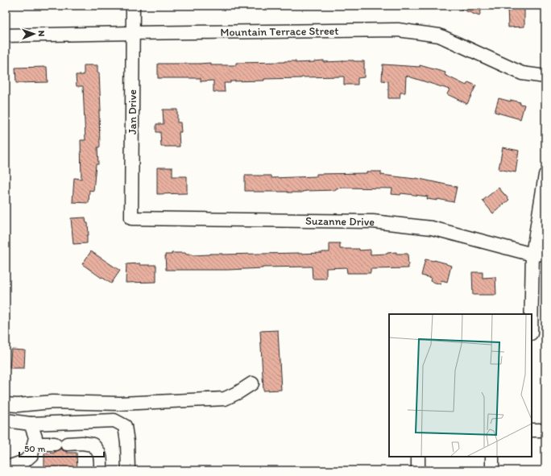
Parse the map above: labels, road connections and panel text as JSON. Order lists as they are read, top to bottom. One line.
{"streets":{"street":["Mountain Terrace Street","Jan Drive","Suzanne Drive"]},"crossings":[["Mountain Terrace Street","Jan Drive"],["Jan Drive","Suzanne Drive"]],"scale_bar":"50 m","north":"right"}
